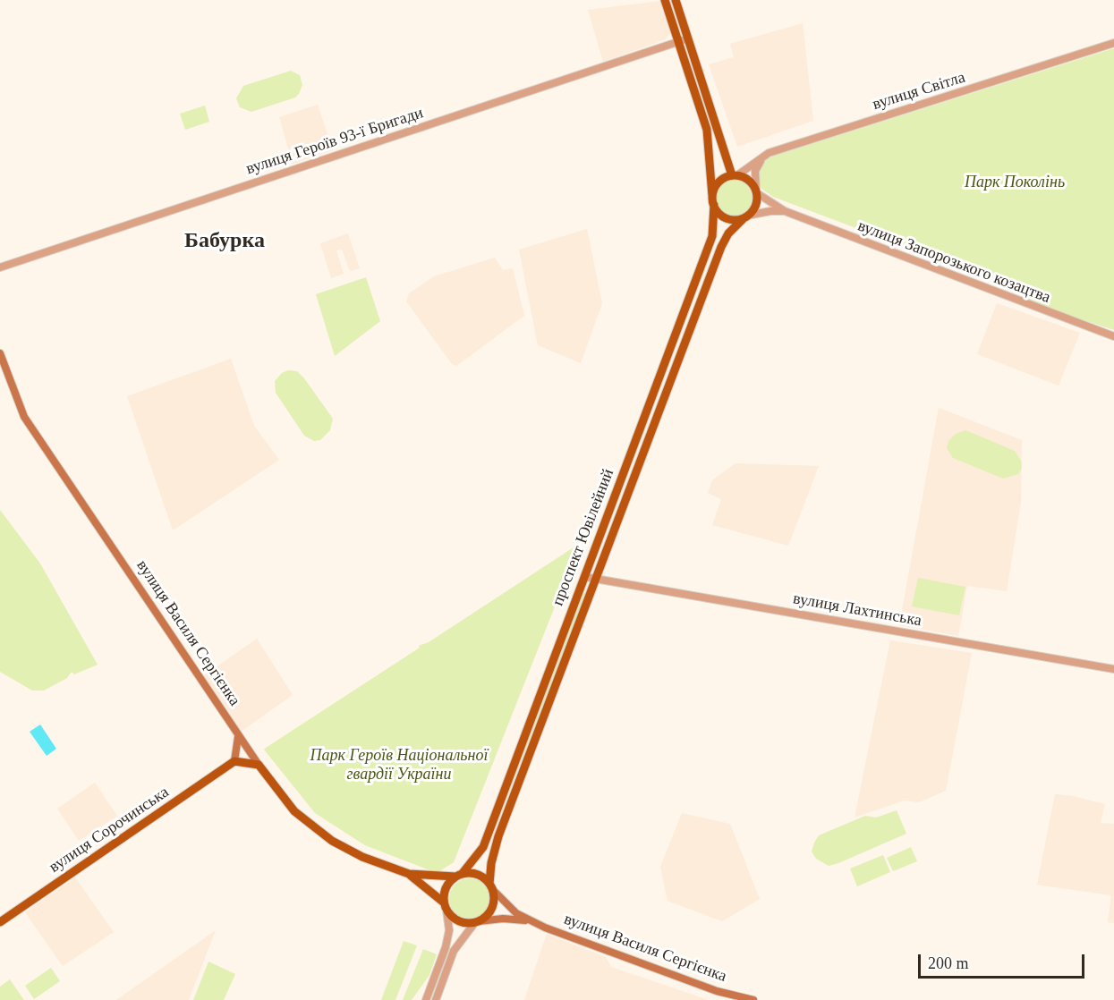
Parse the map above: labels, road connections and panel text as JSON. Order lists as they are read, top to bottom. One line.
{"streets":{"main road":["проспект Ювілейний","вулиця Василя Сергієнка","вулиця Сорочинська"],"street":["вулиця Світла","вулиця Героїв 93-ї Бригади","вулиця Запорозького козацтва","вулиця Лахтинська"]},"crossings":[["вулиця Світла","вулиця Запорозького козацтва"],["вулиця Світла","проспект Ювілейний"],["вулиця Героїв 93-ї Бригади","проспект Ювілейний"],["вулиця Запорозького козацтва","проспект Ювілейний"],["проспект Ювілейний","вулиця Лахтинська"],["проспект Ювілейний","вулиця Василя Сергієнка"]],"districts":["Бабурка"],"parks":["Парк Поколінь","Парк Героїв Національної гвардії України"],"scale_bar":"200 m"}
